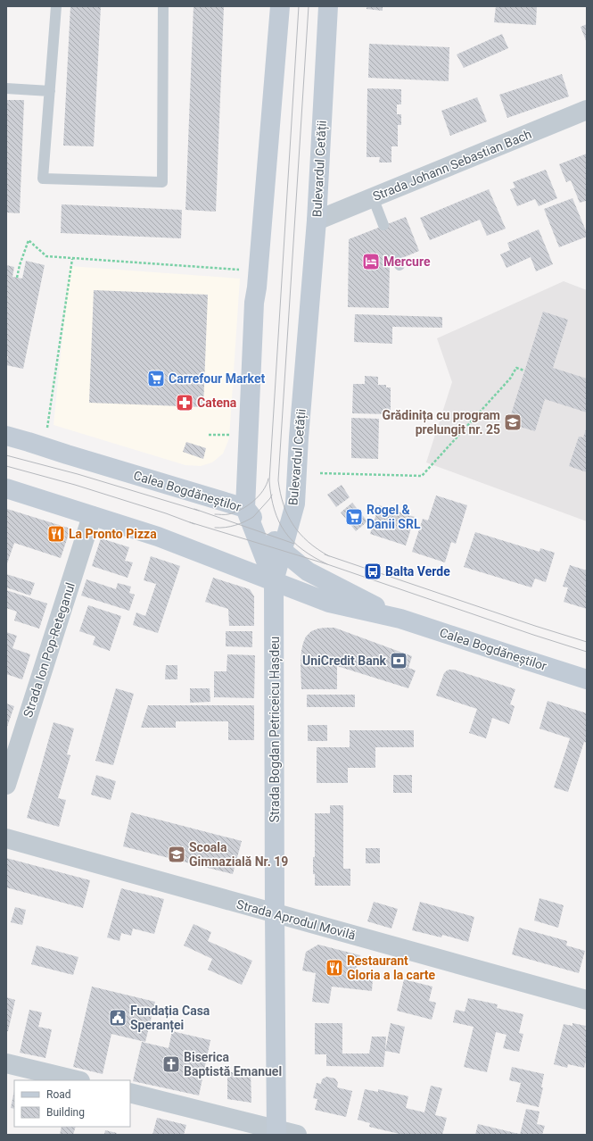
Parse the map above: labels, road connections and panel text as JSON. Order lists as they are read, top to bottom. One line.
{"streets":{"main road":["Bulevardul Cetății","Calea Bogdăneștilor","Strada Bogdan Petriceicu Hașdeu"],"street":["Strada Johann Sebastian Bach","Strada Ion Pop-Reteganul","Strada Aprodul Movilă"]},"crossings":[["Strada Johann Sebastian Bach","Bulevardul Cetății"],["Bulevardul Cetății","Calea Bogdăneștilor"],["Bulevardul Cetății","Strada Bogdan Petriceicu Hașdeu"],["Calea Bogdăneștilor","Strada Ion Pop-Reteganul"],["Calea Bogdăneștilor","Strada Bogdan Petriceicu Hașdeu"],["Strada Bogdan Petriceicu Hașdeu","Strada Aprodul Movilă"]],"places":{"hotel":["Mercure"],"supermarket":["Carrefour Market","Rogel & Danii SRL"],"pharmacy":["Catena"],"school or university":["Grădinița cu program prelungit nr. 25","Scoala Gimnazială Nr. 19"],"restaurant":["La Pronto Pizza","Restaurant Gloria a la carte"],"bus stop":["Balta Verde"],"bank":["UniCredit Bank"],"public building":["Fundația Casa Speranței"],"church":["Biserica Baptistă Emanuel"]},"legend":["Road","Building"]}
